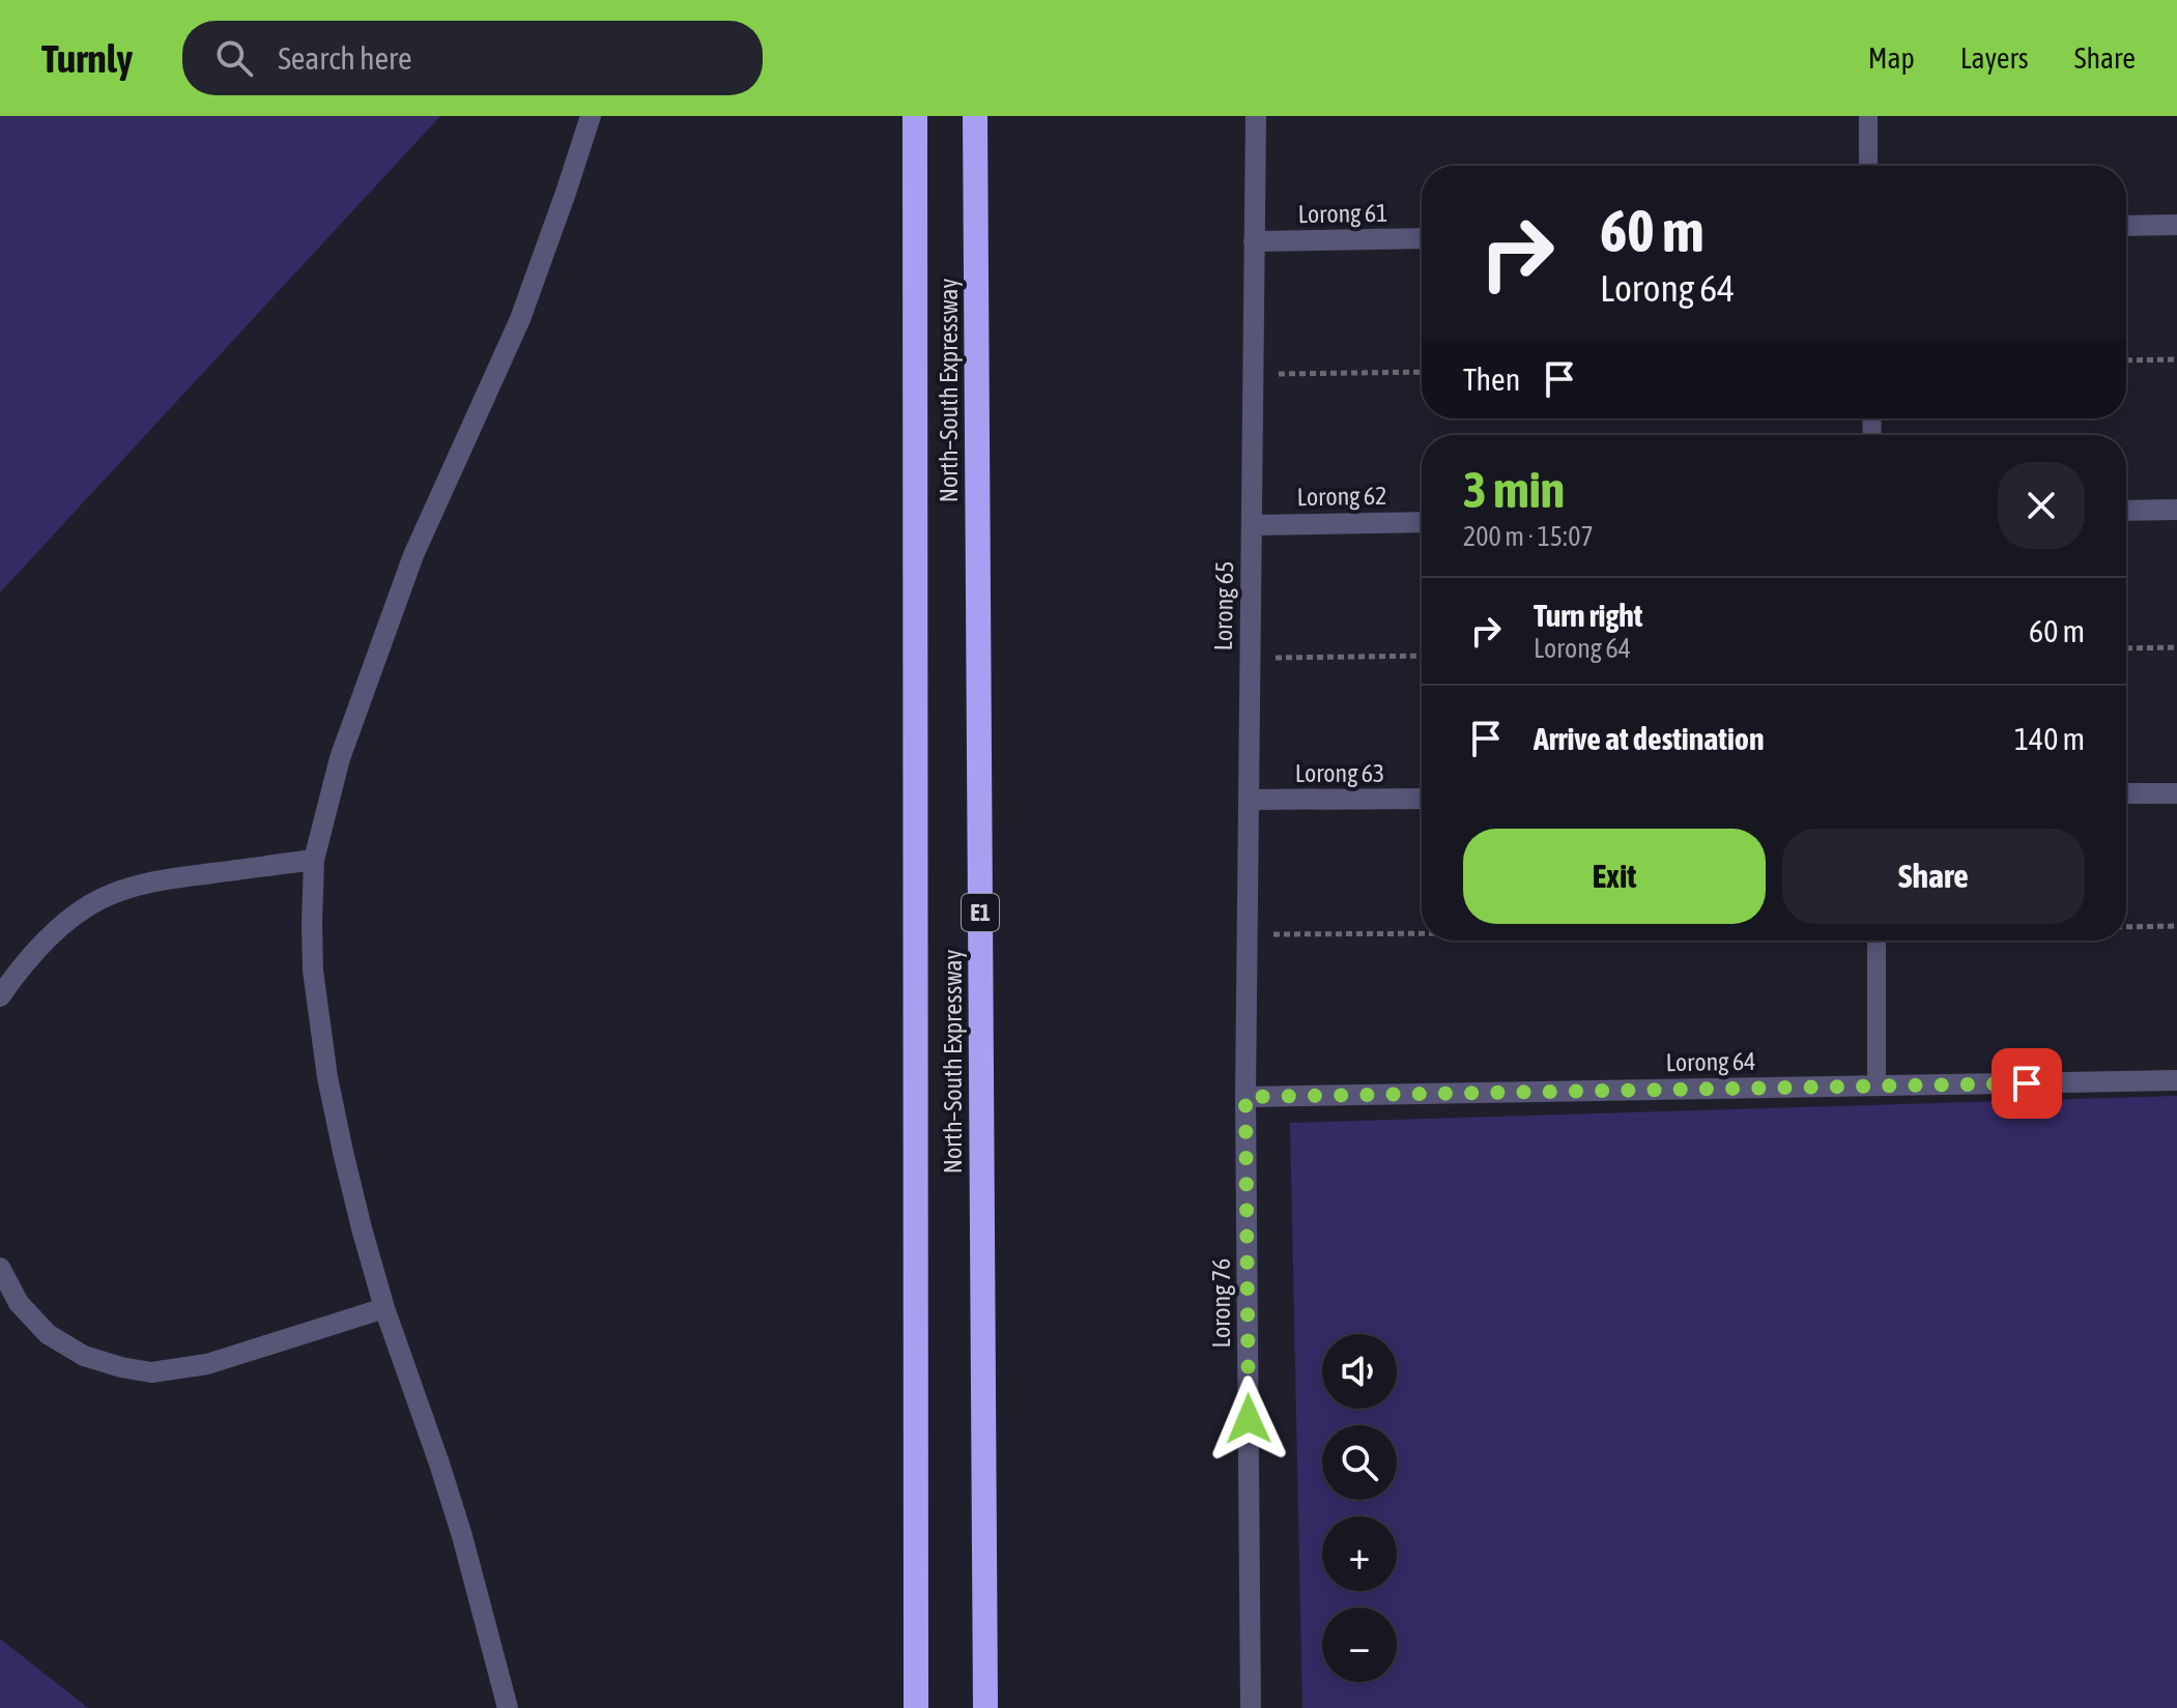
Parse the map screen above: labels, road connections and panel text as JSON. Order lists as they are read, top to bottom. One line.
{"streets":{"highway":["North–South Expressway","E1"],"street":["Lorong 61","Lorong 62","Lorong 65","Lorong 63","Lorong 64","Lorong 76"]},"crossings":[["Lorong 61","Lorong 65"],["Lorong 62","Lorong 65"],["Lorong 65","Lorong 63"],["Lorong 65","Lorong 64"],["Lorong 65","Lorong 76"],["Lorong 64","Lorong 76"]],"page":{"header":"Turnly","search":"Search here","nav":["Map","Layers","Share"],"turn":["60 m","Lorong 64"],"then":"Then","heading":["3 min","200 m · 15:07"],"list":[{"name":"Turn right","note":"Lorong 64","value":"60 m"},{"name":"Arrive at destination","value":"140 m"}],"buttons":["Exit","Share"],"map_buttons":["+","−"]}}
